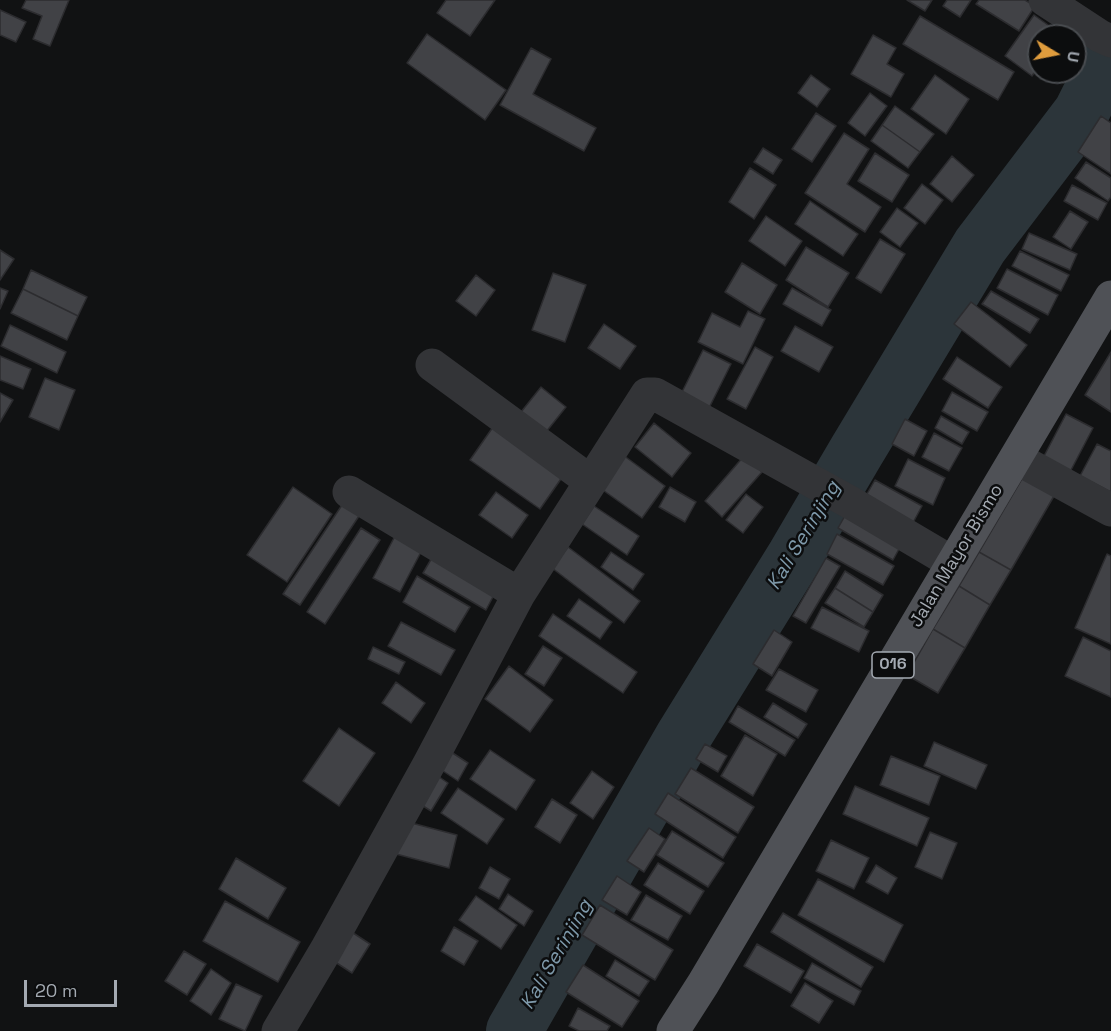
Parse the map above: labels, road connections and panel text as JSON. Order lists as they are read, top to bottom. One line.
{"streets":{"main road":["Jalan Mayor Bismo","016"]},"water":["Kali Serinjing"],"scale_bar":"20 m","north":"right"}
